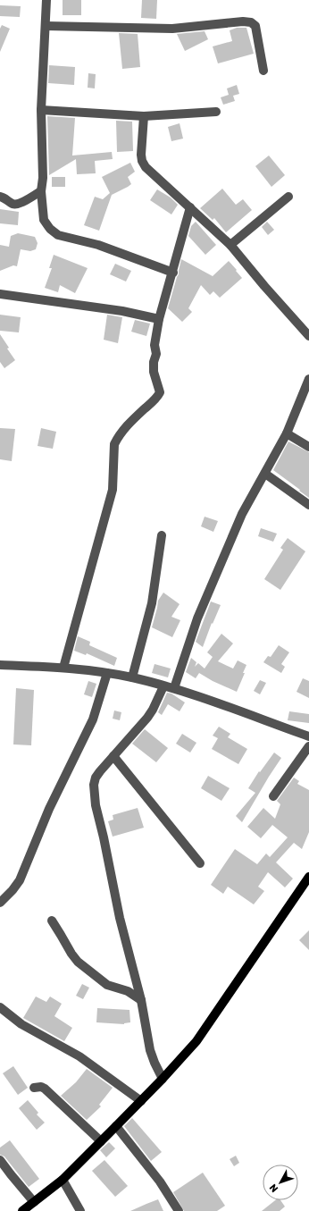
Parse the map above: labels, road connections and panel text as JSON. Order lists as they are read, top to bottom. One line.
{"north":"bottom left"}
